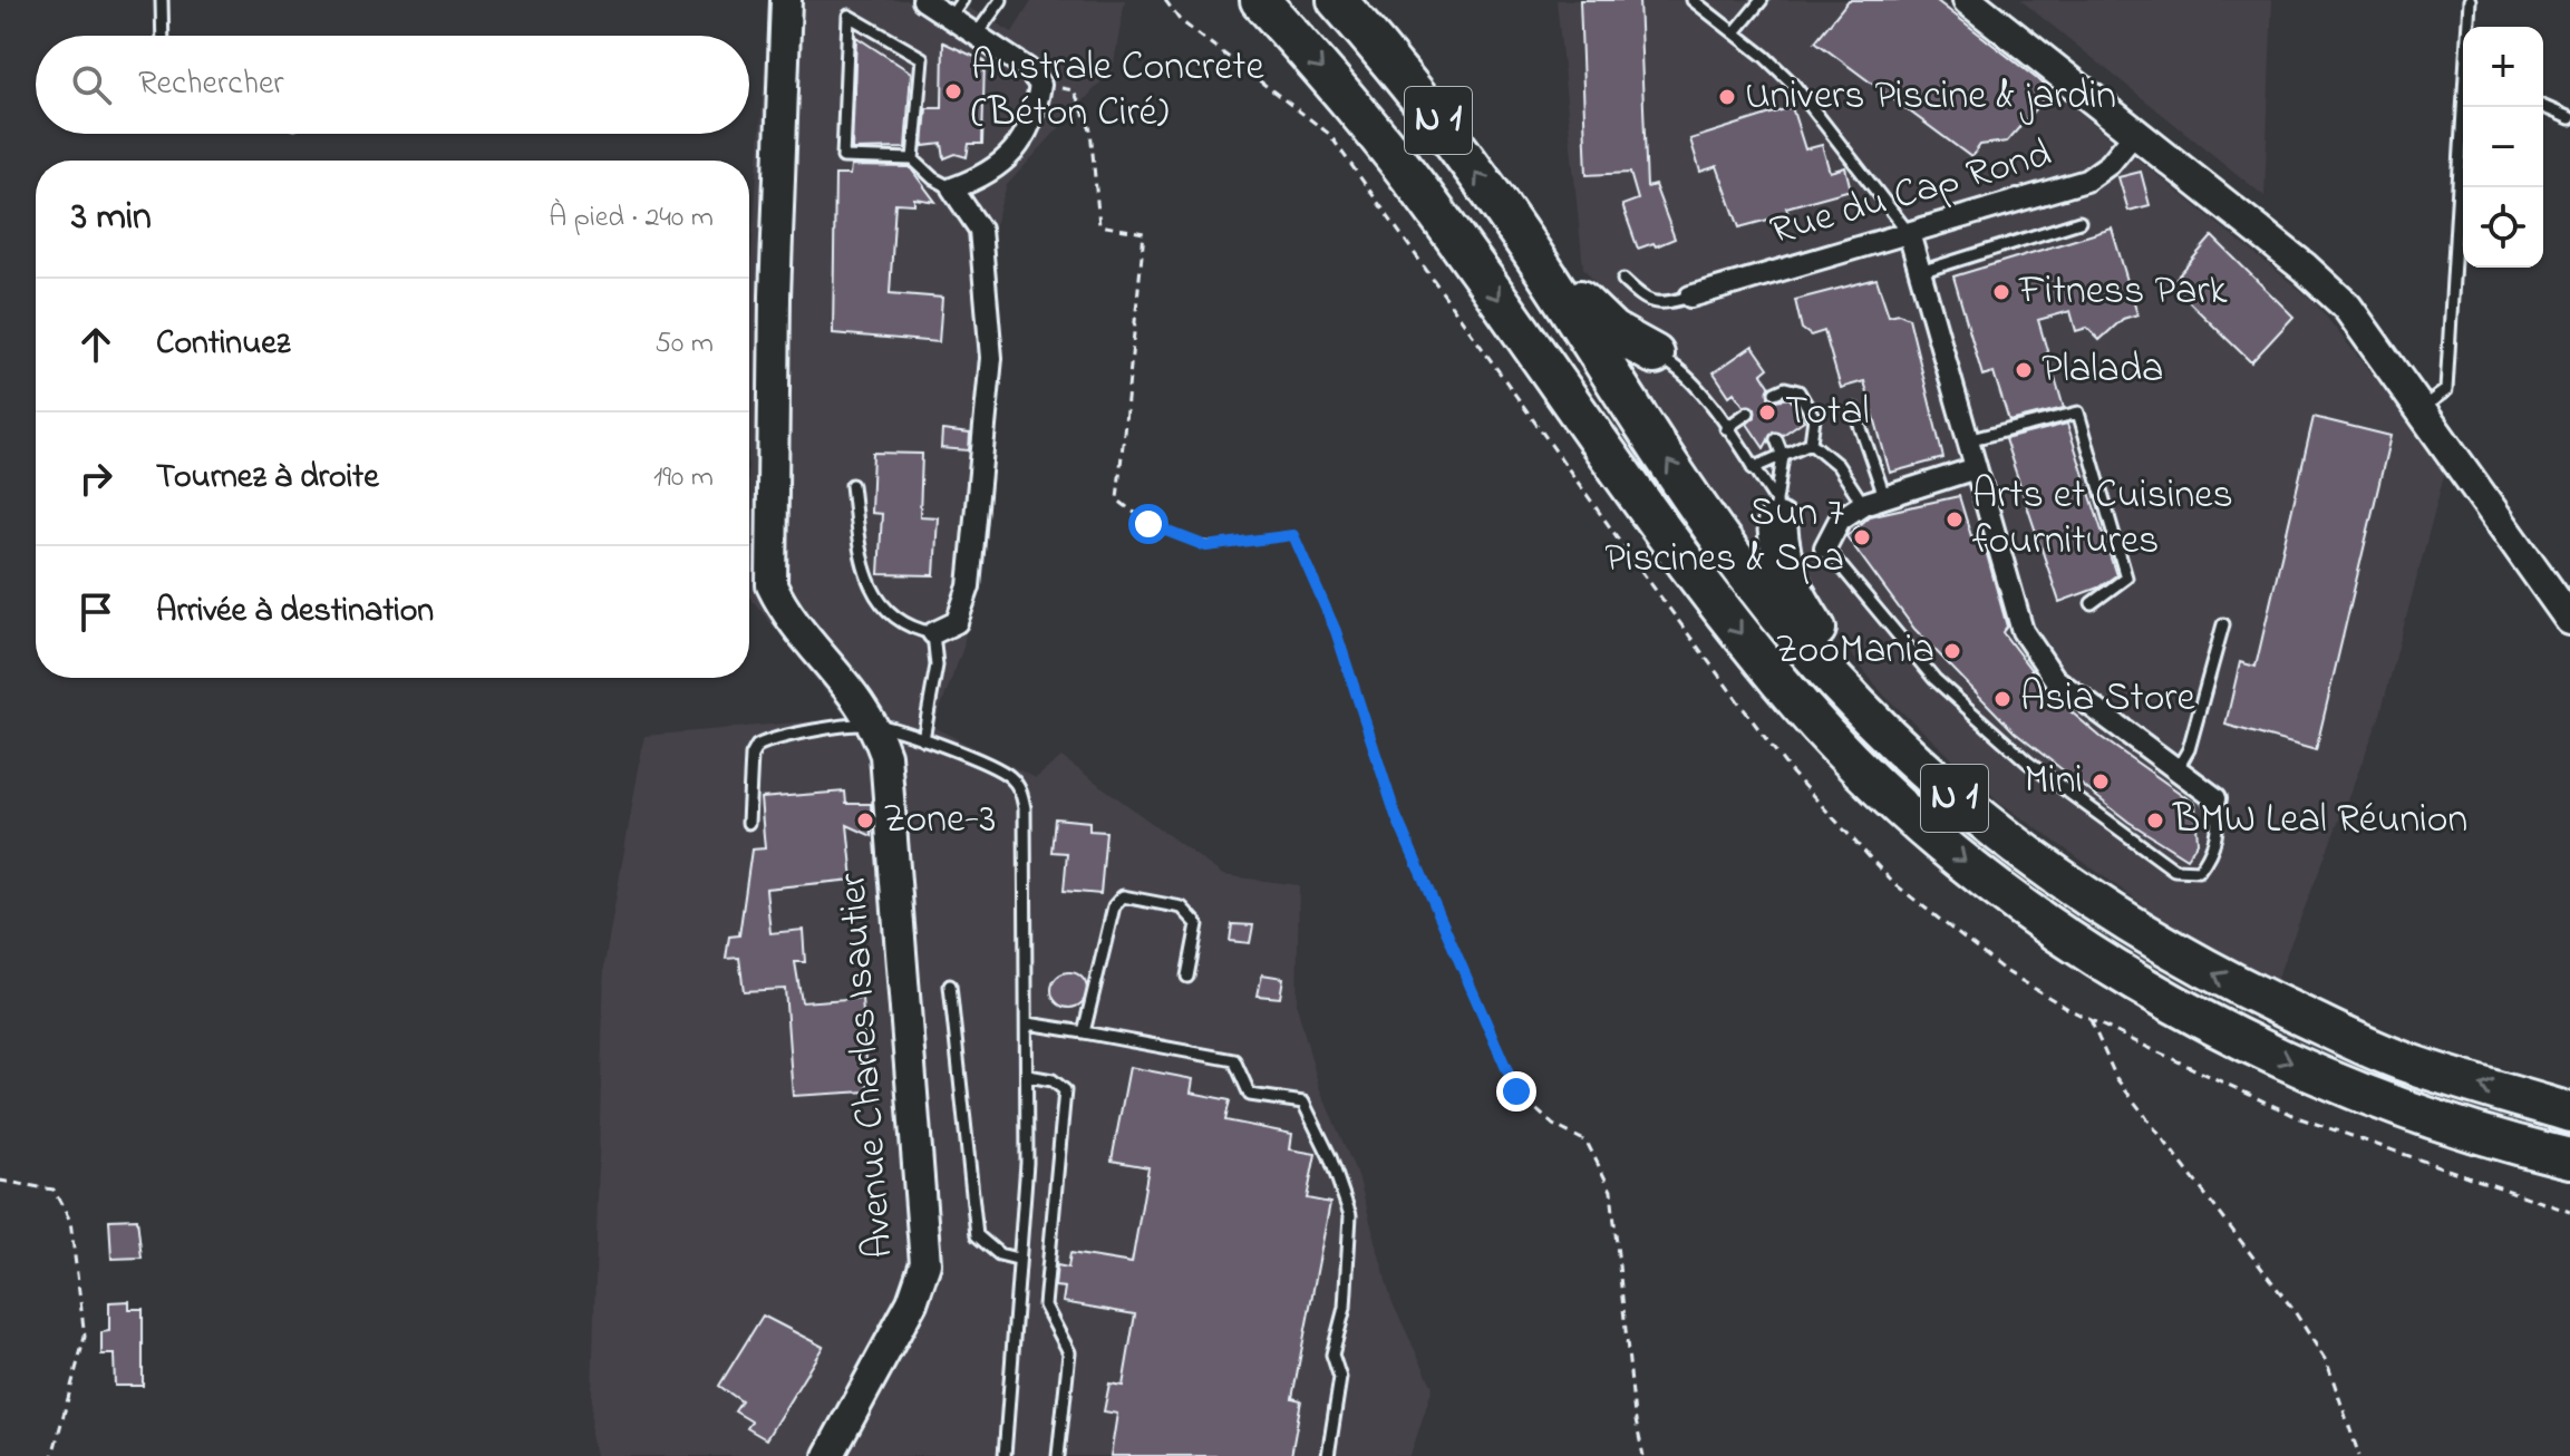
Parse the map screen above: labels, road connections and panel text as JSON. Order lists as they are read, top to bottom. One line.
{"streets":{"highway":["N 1"],"street":["Rue du Cap Rond","Avenue Charles Isautier"]},"places":["Australe Concrete (Béton Ciré)","Univers Piscine & jardin","Fitness Park","Plalada","Total","Arts et Cuisines fournitures","Sun 7 Piscines & Spa","ZooMania","Asia Store","Mini","Zone-3","BMW Leal Réunion"],"page":{"map_buttons":["+","−"],"search":"Rechercher","heading":["3 min","À pied · 240 m"],"list":[["Continuez","50 m"],["Tournez à droite","190 m"],"Arrivée à destination"]}}
